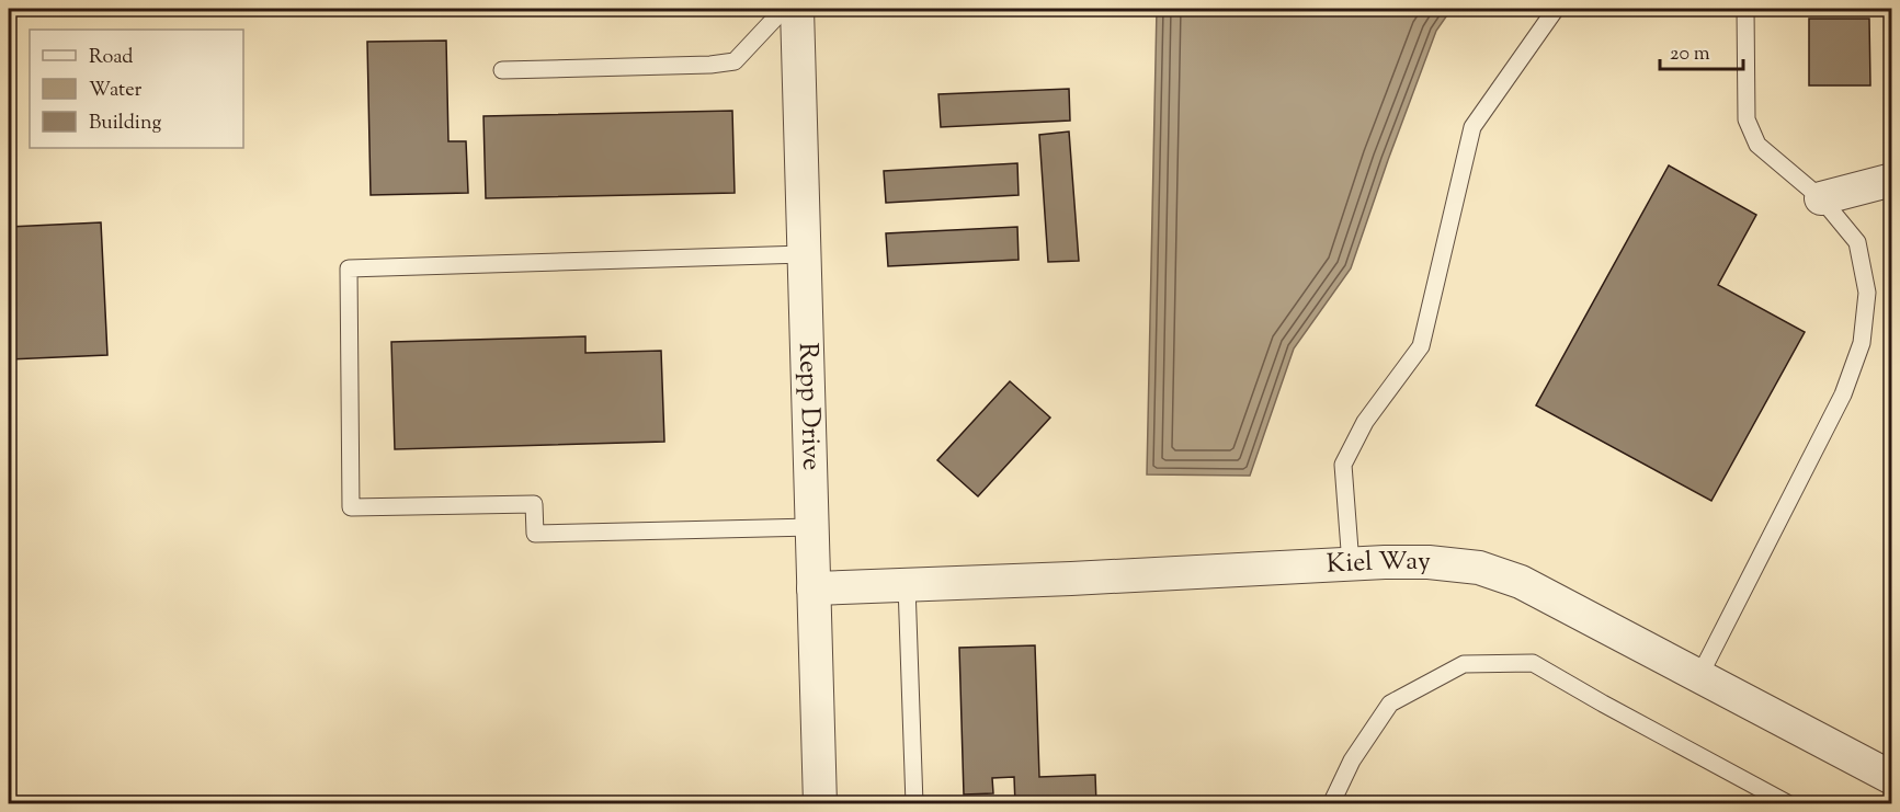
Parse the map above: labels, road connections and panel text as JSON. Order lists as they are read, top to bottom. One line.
{"streets":{"street":["Repp Drive","Kiel Way"]},"crossings":[["Repp Drive","Kiel Way"]],"legend":["Road","Water","Building"],"scale_bar":"20 m"}
